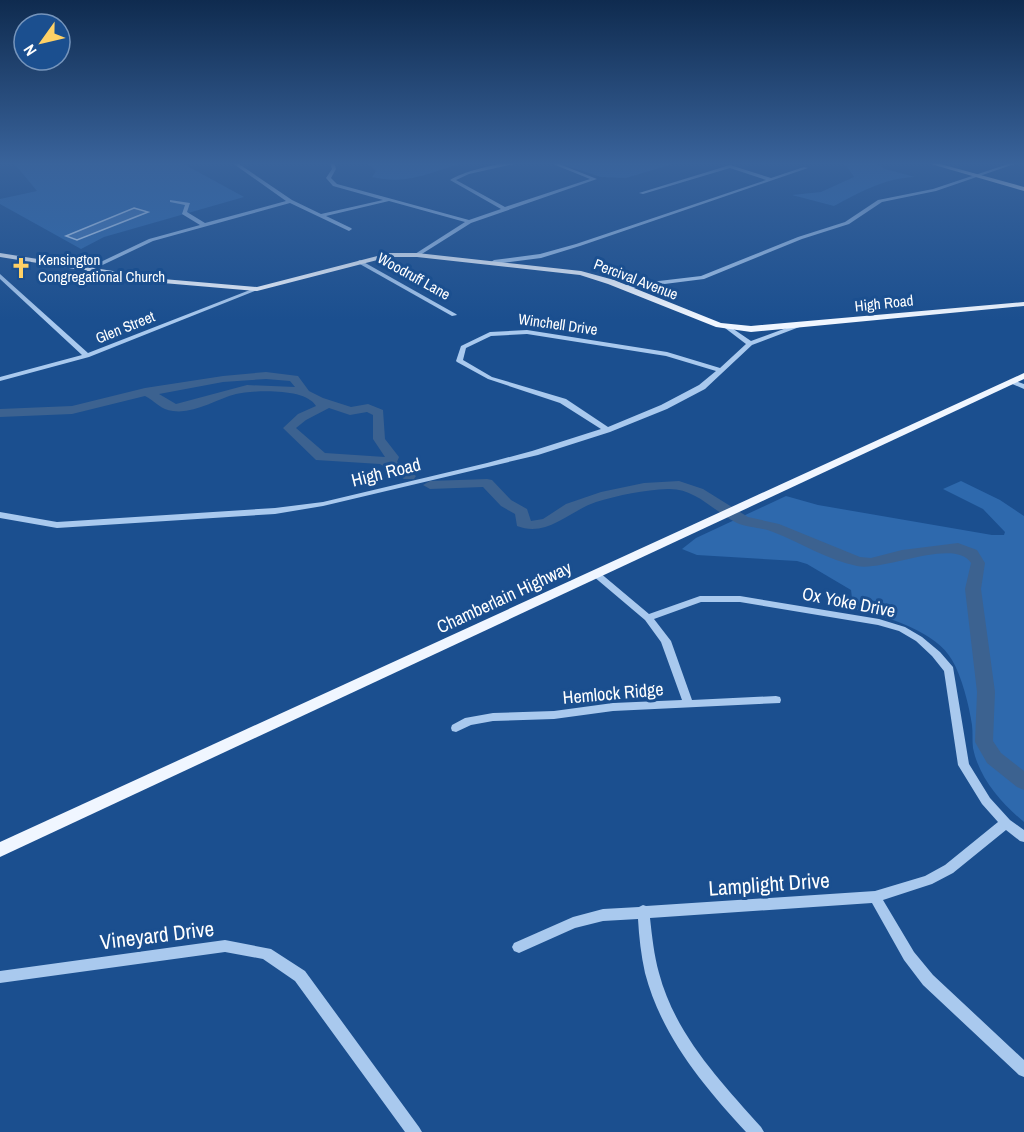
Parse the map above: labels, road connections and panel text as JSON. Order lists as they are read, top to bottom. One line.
{"streets":{"main road":["Percival Avenue","High Road","Chamberlain Highway"],"street":["Woodruff Lane","Winchell Drive","Glen Street","Ox Yoke Drive","Hemlock Ridge","Lamplight Drive","Vineyard Drive"]},"crossings":[["Woodruff Lane","Percival Avenue"],["Percival Avenue","High Road"],["Percival Avenue","Glen Street"],["High Road","Winchell Drive"],["Ox Yoke Drive","Lamplight Drive"]],"places":{"church":["Kensington Congregational Church"]},"north":"bottom left"}
